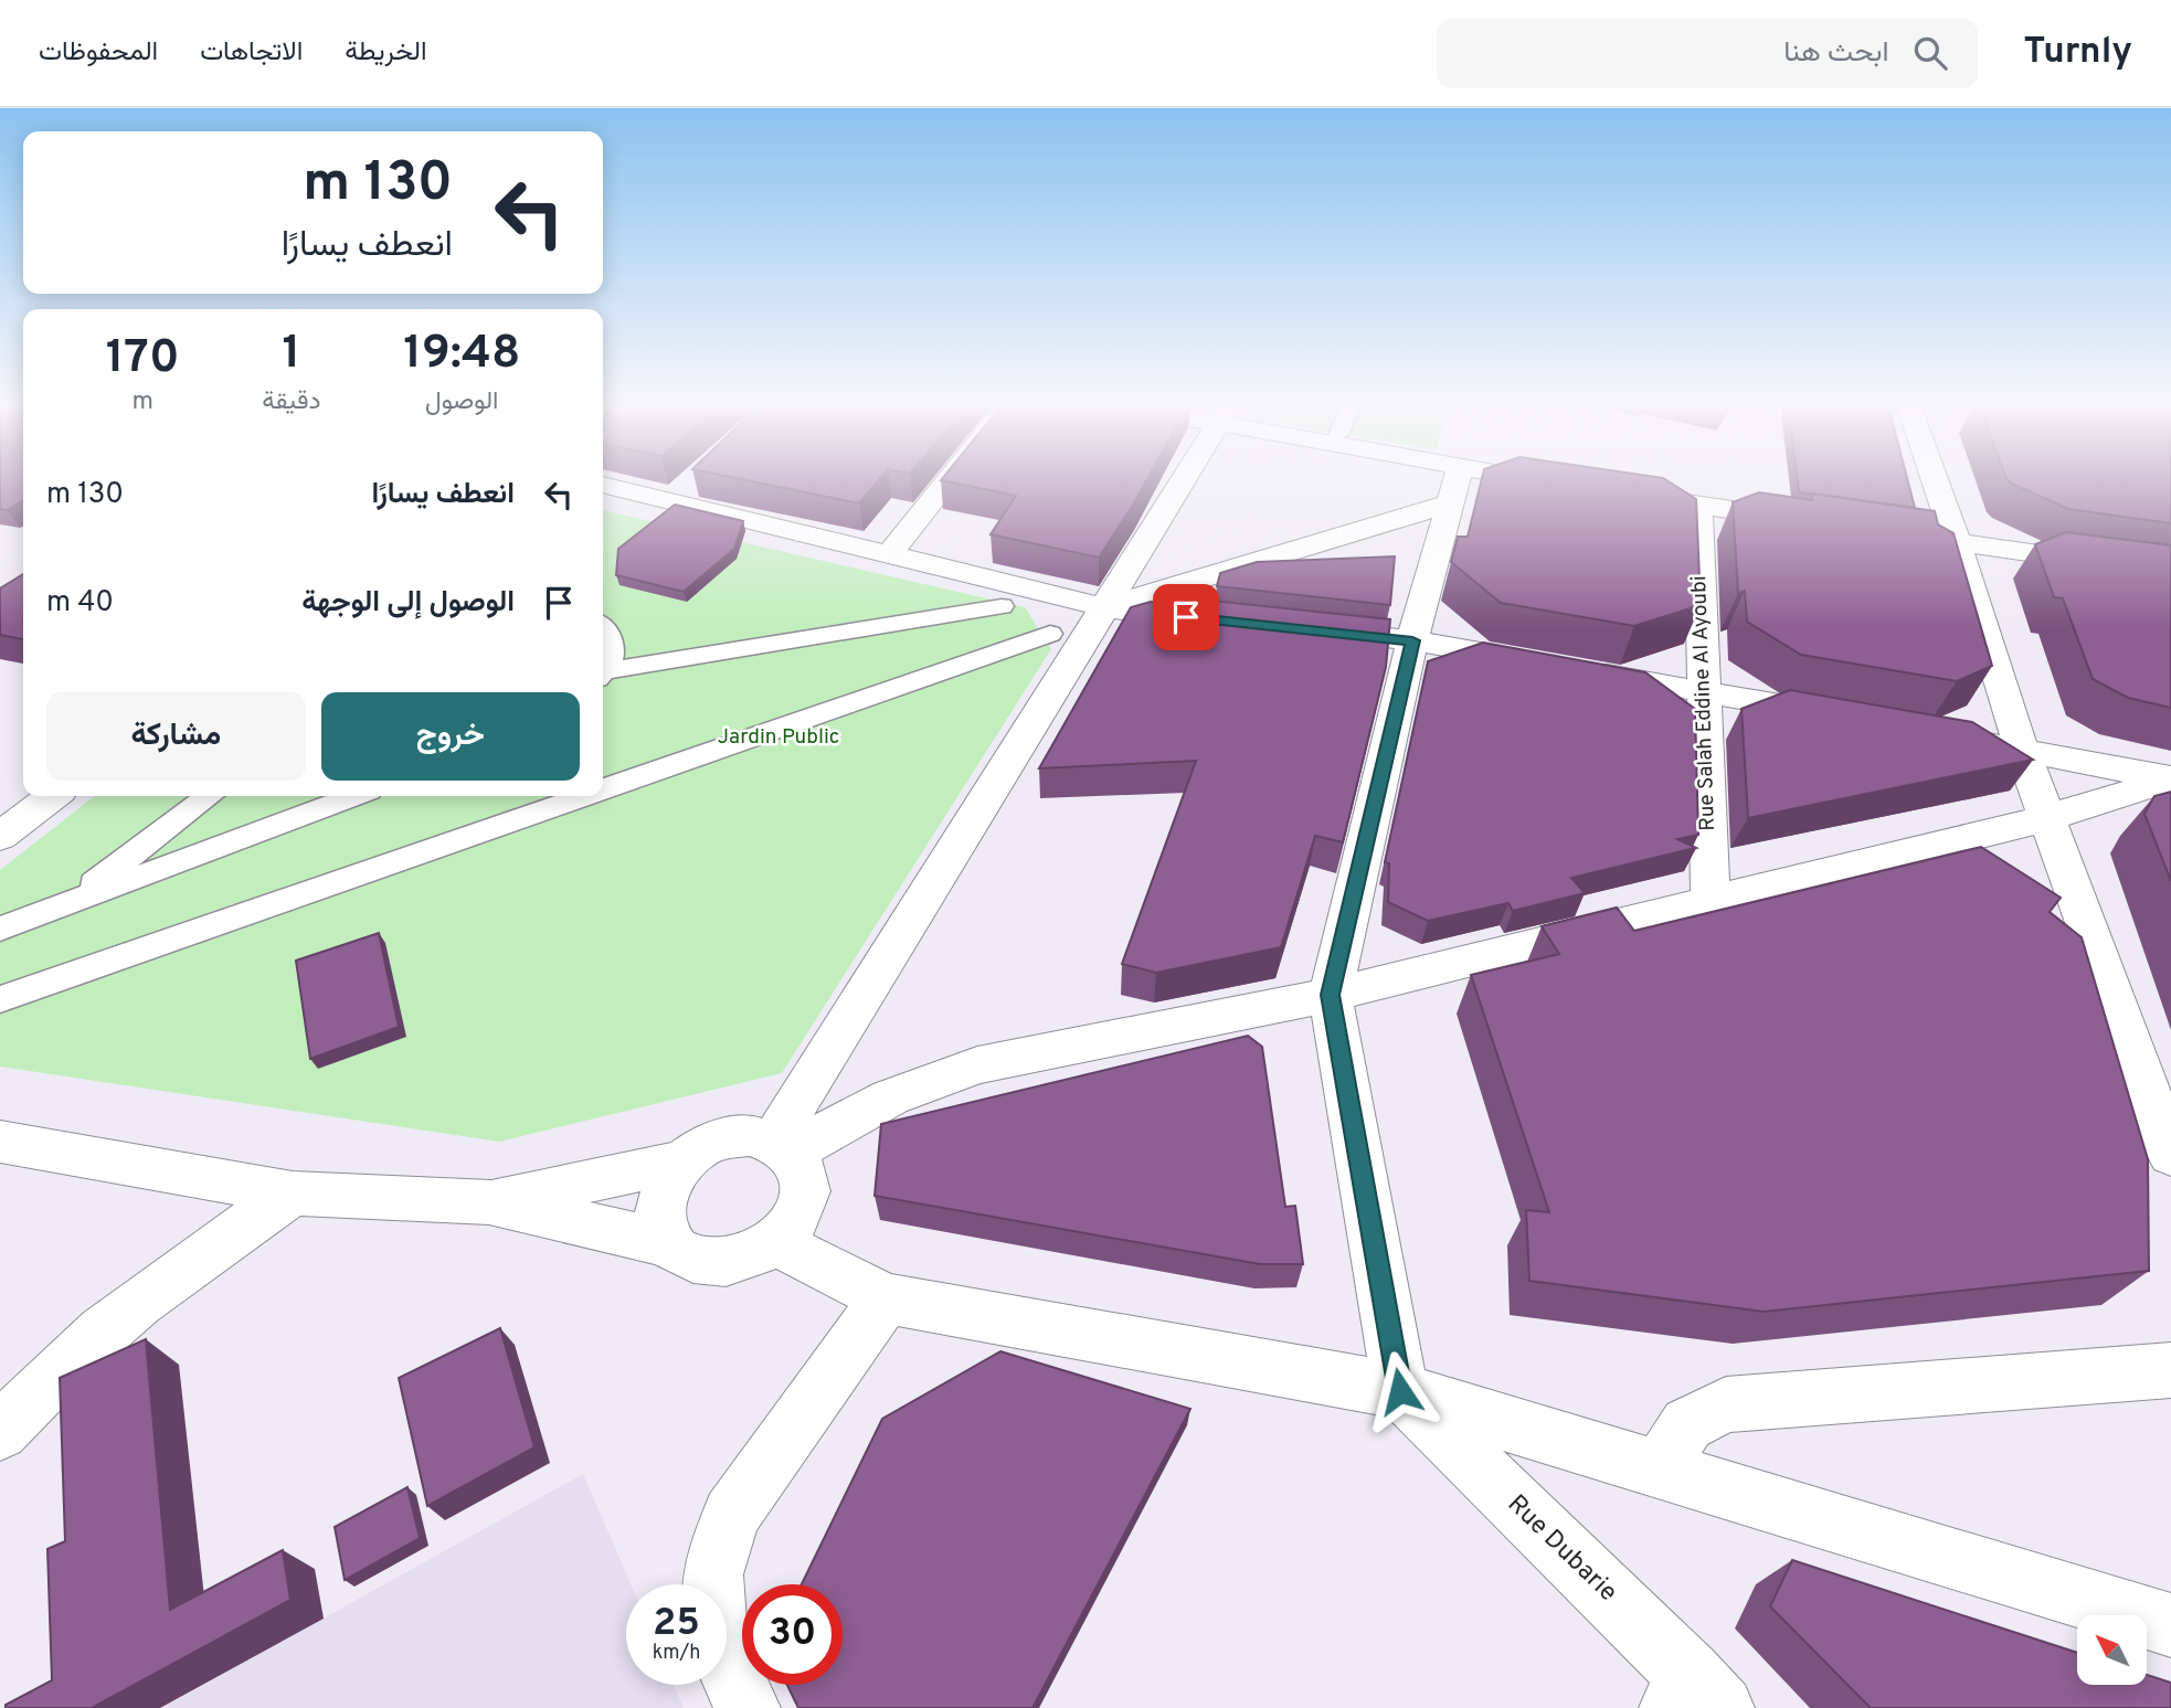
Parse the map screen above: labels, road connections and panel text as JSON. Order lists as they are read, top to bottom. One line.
{"streets":{"street":["Rue Salah Eddine Al Ayoubi","Rue Dubarie"]},"parks":["Jardin Public"],"north":"top left","page":{"header":"Turnly","search":"ابحث هنا","nav":["الخريطة","الاتجاهات","المحفوظات"],"turn":["130 m","انعطف يسارًا"],"eta":["19:48","الوصول","1","دقيقة","170","m"],"list":[{"name":"انعطف يسارًا","value":"130 m"},{"name":"الوصول إلى الوجهة","value":"40 m"}],"buttons":["خروج","مشاركة"],"speed":"25 km/h","limit":"30"}}
